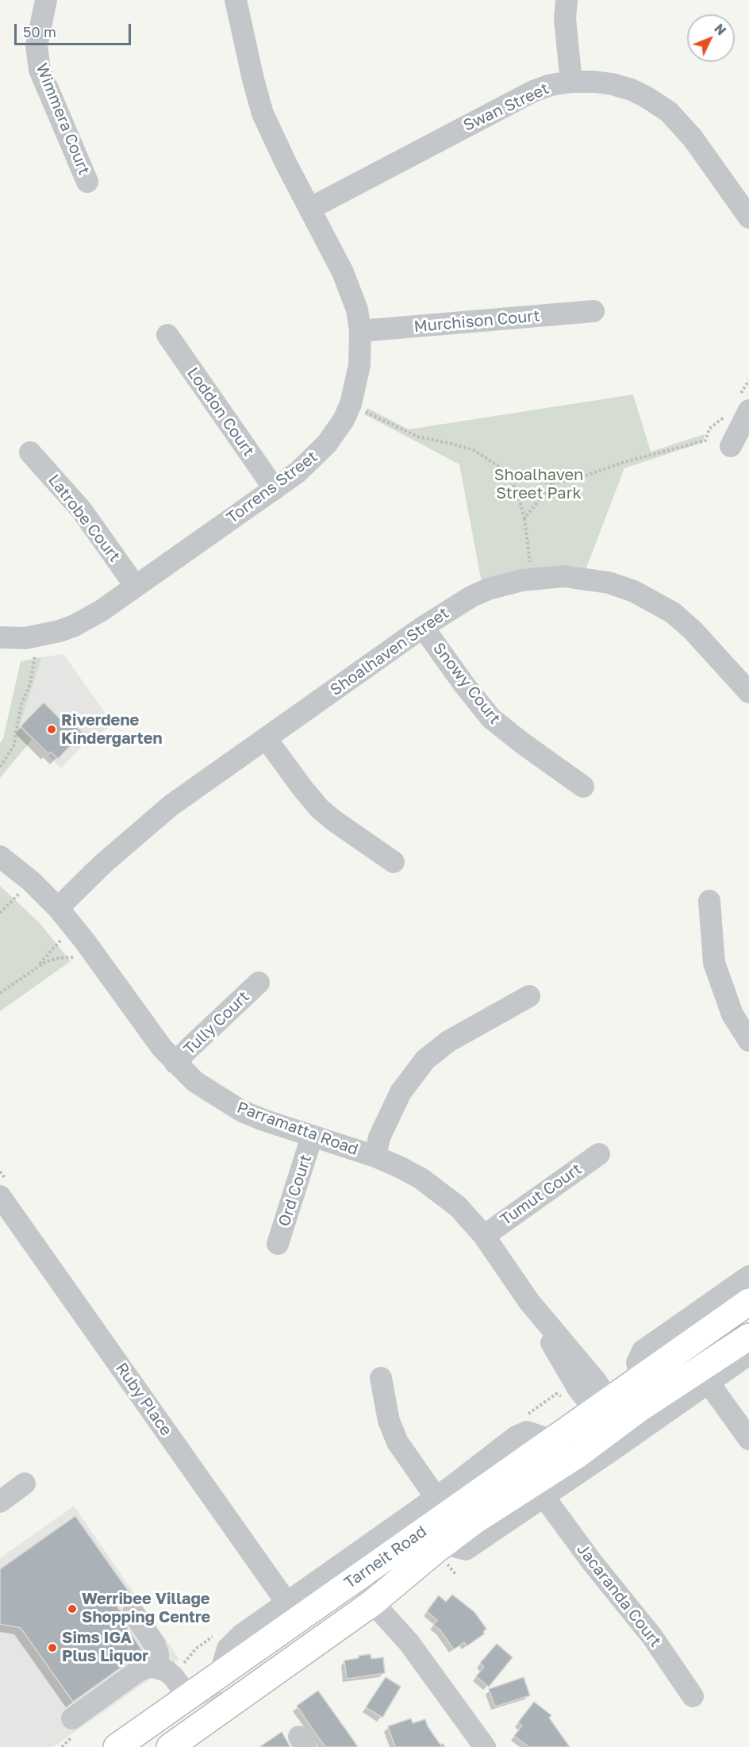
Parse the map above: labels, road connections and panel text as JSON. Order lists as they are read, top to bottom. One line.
{"streets":{"main road":["Tarneit Road"],"street":["Swan Street","Wimmera Court","Murchison Court","Loddon Court","Torrens Street","Latrobe Court","Shoalhaven Street","Snowy Court","Tully Court","Parramatta Road","Ord Court","Tumut Court","Ruby Place","Jacaranda Court"]},"crossings":[["Swan Street","Torrens Street"],["Murchison Court","Torrens Street"],["Loddon Court","Torrens Street"],["Torrens Street","Latrobe Court"],["Shoalhaven Street","Snowy Court"],["Shoalhaven Street","Parramatta Road"],["Tully Court","Parramatta Road"],["Parramatta Road","Ord Court"],["Parramatta Road","Tumut Court"],["Parramatta Road","Tarneit Road"],["Ruby Place","Tarneit Road"],["Tarneit Road","Jacaranda Court"]],"parks":["Shoalhaven Street Park"],"places":["Riverdene Kindergarten","Werribee Village Shopping Centre","Sims IGA Plus Liquor"],"scale_bar":"50 m","north":"top right"}
